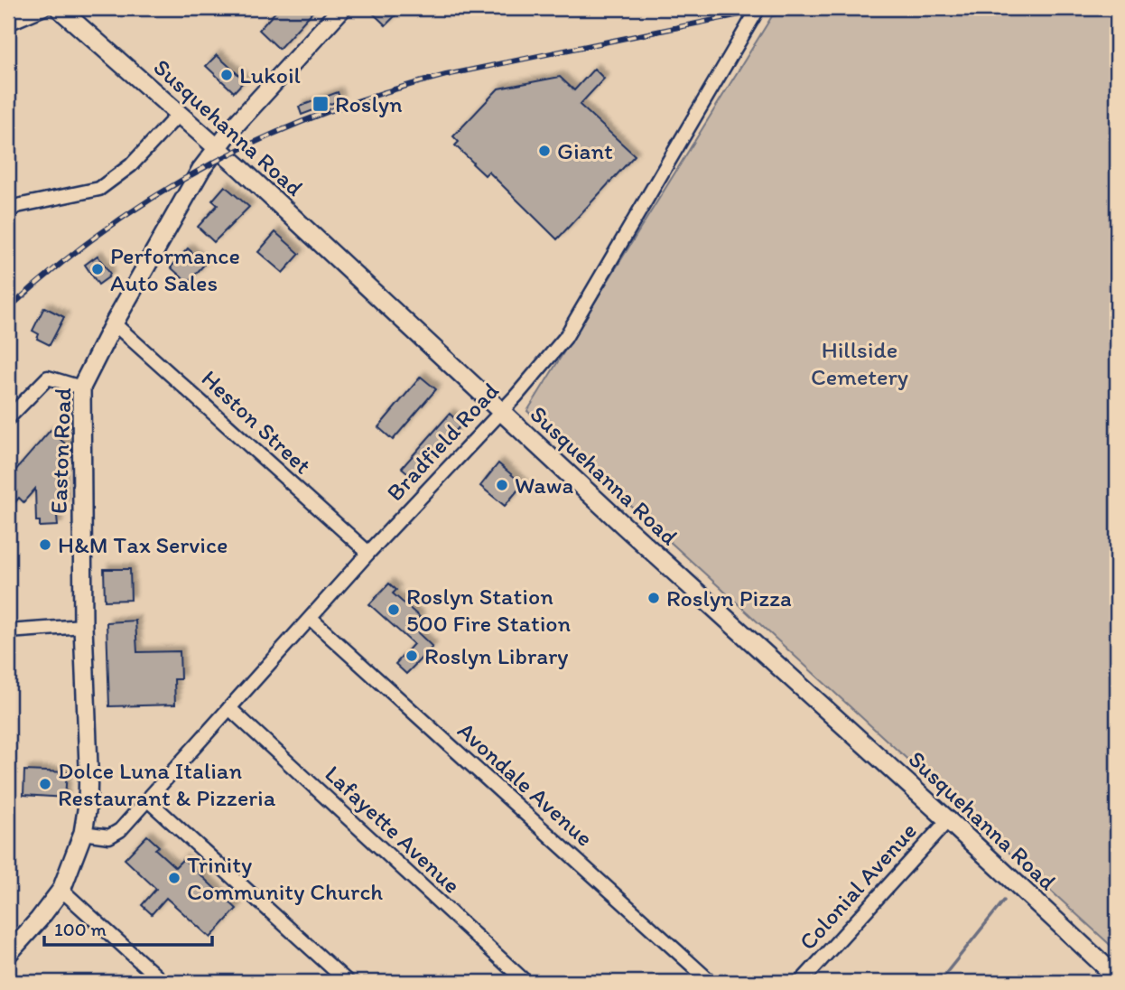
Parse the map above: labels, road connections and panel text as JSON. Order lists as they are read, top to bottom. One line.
{"streets":{"main road":["Susquehanna Road","Easton Road"],"street":["Heston Street","Bradfield Road","Avondale Avenue","Lafayette Avenue","Colonial Avenue"]},"crossings":[["Susquehanna Road","Bradfield Road"],["Susquehanna Road","Easton Road"],["Susquehanna Road","Colonial Avenue"],["Heston Street","Bradfield Road"],["Heston Street","Easton Road"],["Bradfield Road","Easton Road"],["Bradfield Road","Avondale Avenue"],["Bradfield Road","Lafayette Avenue"]],"parks":["Hillside Cemetery"],"places":{"other":["Lukoil","Giant","Performance Auto Sales","Wawa","H&M Tax Service","Roslyn Pizza","Roslyn Station 500 Fire Station","Roslyn Library","Dolce Luna Italian Restaurant & Pizzeria","Trinity Community Church"],"transit":["Roslyn"]},"scale_bar":"100 m"}
